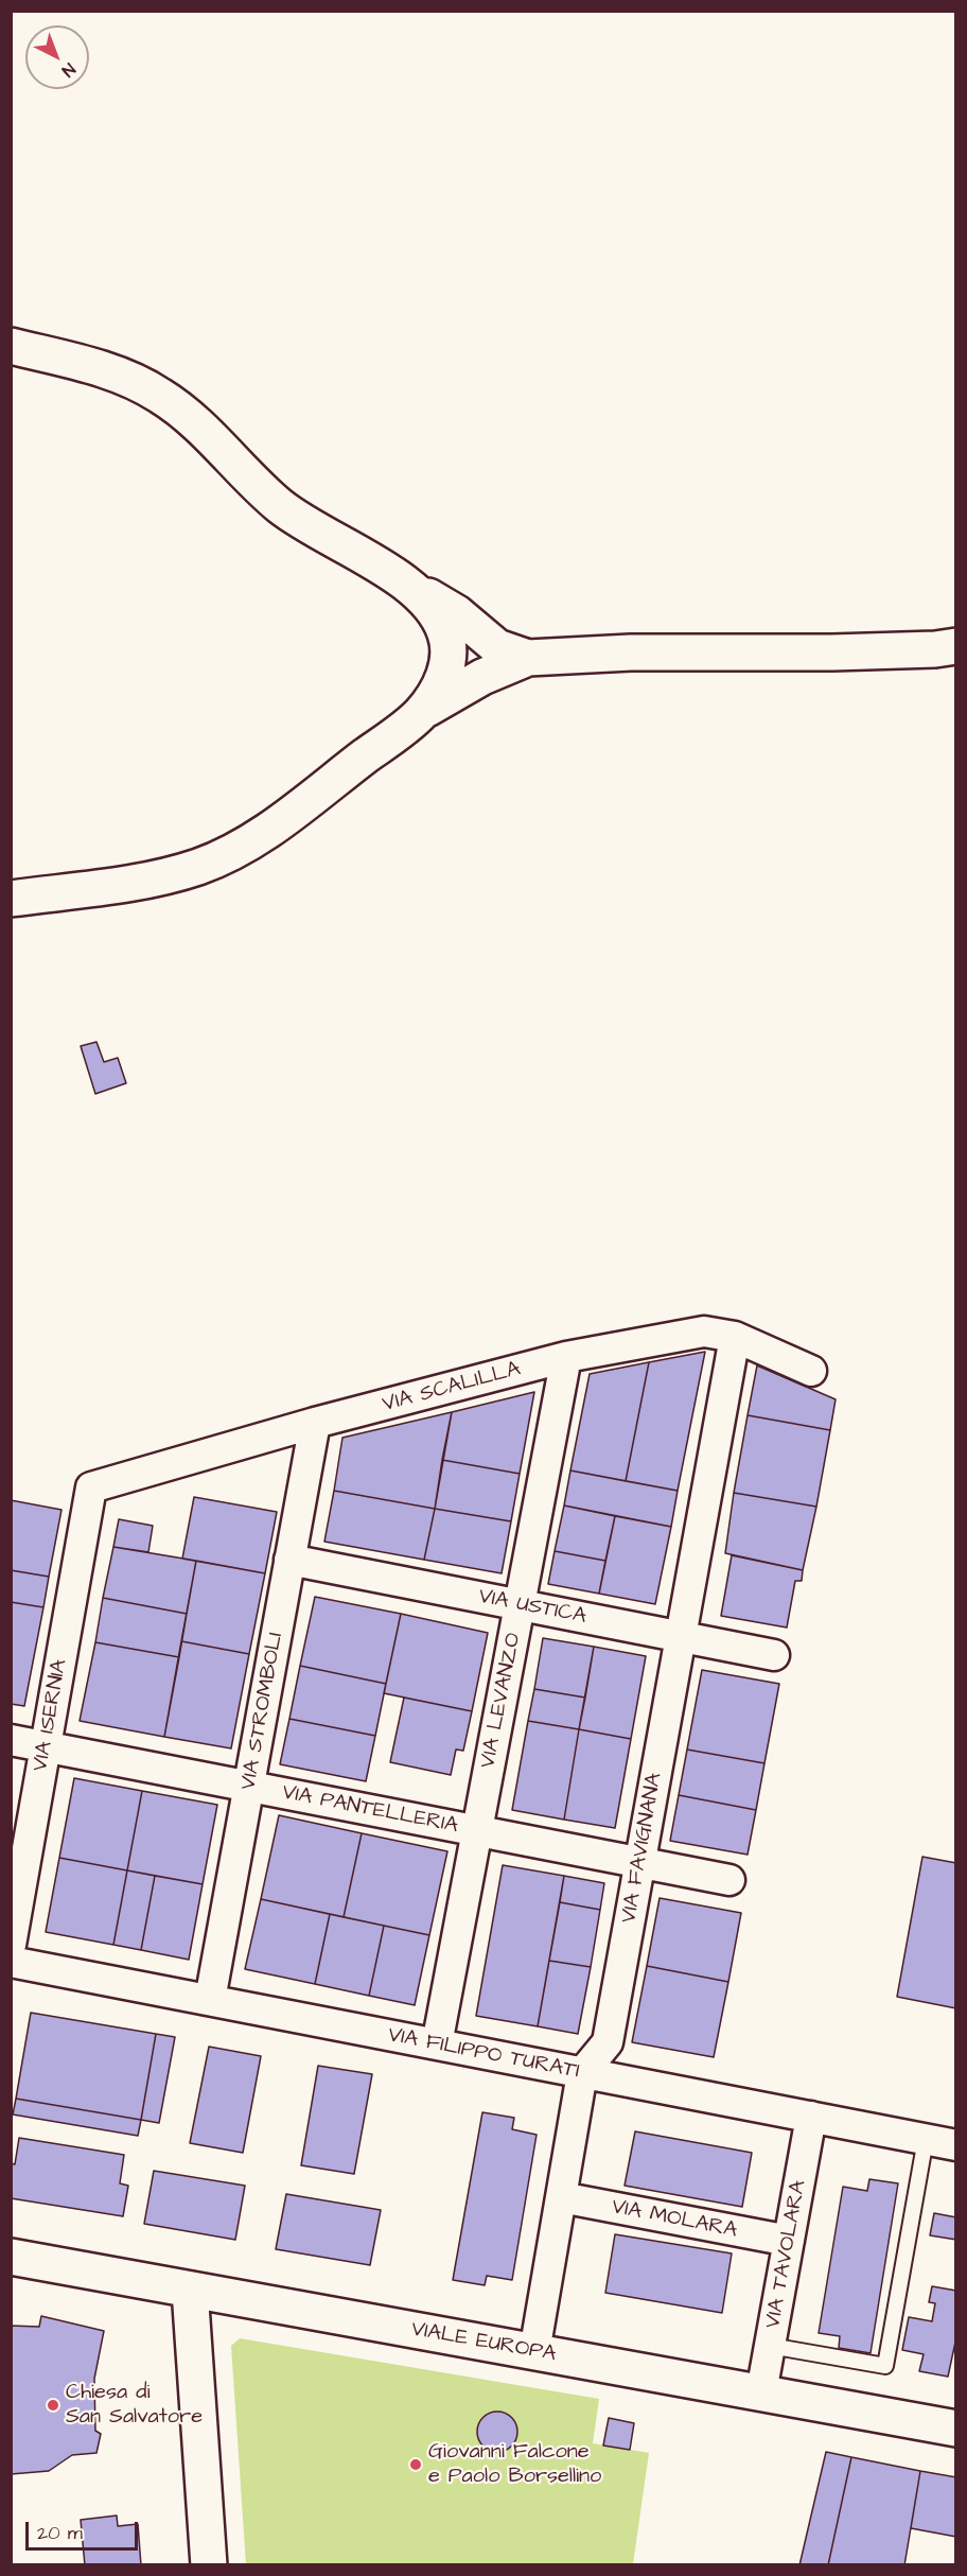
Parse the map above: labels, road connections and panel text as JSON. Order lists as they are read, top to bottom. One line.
{"streets":{"street":["VIA SCALILLA","VIA USTICA","VIA LEVANZO","VIA STROMBOLI","VIA ISERNIA","VIA PANTELLERIA","VIA FAVIGNANA","VIA FILIPPO TURATI","VIA MOLARA","VIA TAVOLARA","VIALE EUROPA"]},"crossings":[["VIA SCALILLA","VIA LEVANZO"],["VIA SCALILLA","VIA STROMBOLI"],["VIA SCALILLA","VIA ISERNIA"],["VIA SCALILLA","VIA FAVIGNANA"],["VIA USTICA","VIA LEVANZO"],["VIA USTICA","VIA STROMBOLI"],["VIA USTICA","VIA FAVIGNANA"],["VIA LEVANZO","VIA PANTELLERIA"],["VIA LEVANZO","VIA FILIPPO TURATI"],["VIA STROMBOLI","VIA PANTELLERIA"],["VIA STROMBOLI","VIA FILIPPO TURATI"],["VIA ISERNIA","VIA PANTELLERIA"],["VIA PANTELLERIA","VIA FAVIGNANA"],["VIA FAVIGNANA","VIA FILIPPO TURATI"],["VIA FAVIGNANA","VIA MOLARA"],["VIA FAVIGNANA","VIALE EUROPA"],["VIA FILIPPO TURATI","VIA TAVOLARA"],["VIA MOLARA","VIA TAVOLARA"],["VIA TAVOLARA","VIALE EUROPA"]],"places":["Chiesa di San Salvatore","Giovanni Falcone e Paolo Borsellino"],"scale_bar":"20 m","north":"bottom right"}
